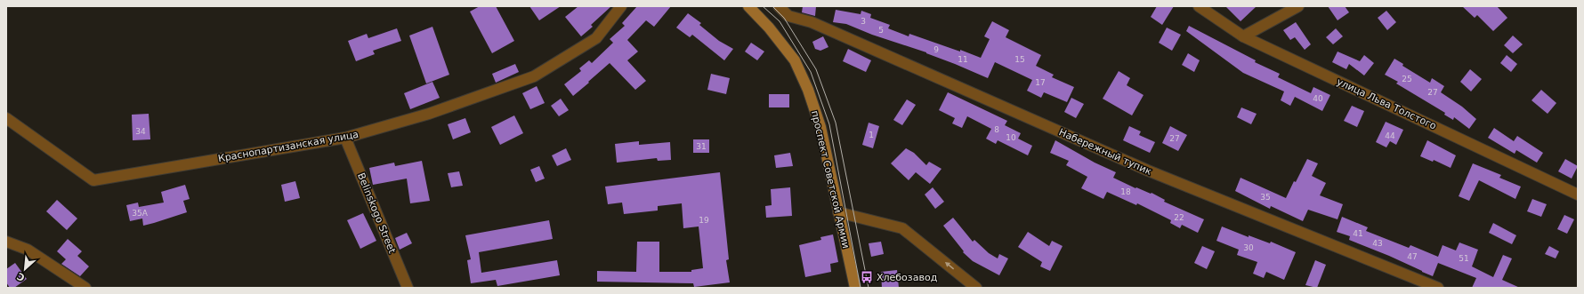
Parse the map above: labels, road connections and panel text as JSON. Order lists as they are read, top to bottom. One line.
{"streets":{"main road":["проспект Советской Армии"],"street":["улица Льва Толстого","Краснопартизанская улица","Набережный тупик","Belinskogo Street"]},"crossings":[["Краснопартизанская улица","Belinskogo Street"]],"places":{"bus stop":["Хлебозавод"]},"house_numbers":["3","5","9","11","15","25","17","27","40","8","34","1","44","10","27","31","18","35","35А","22","19","41","43","30","47","51"],"north":"bottom left"}
